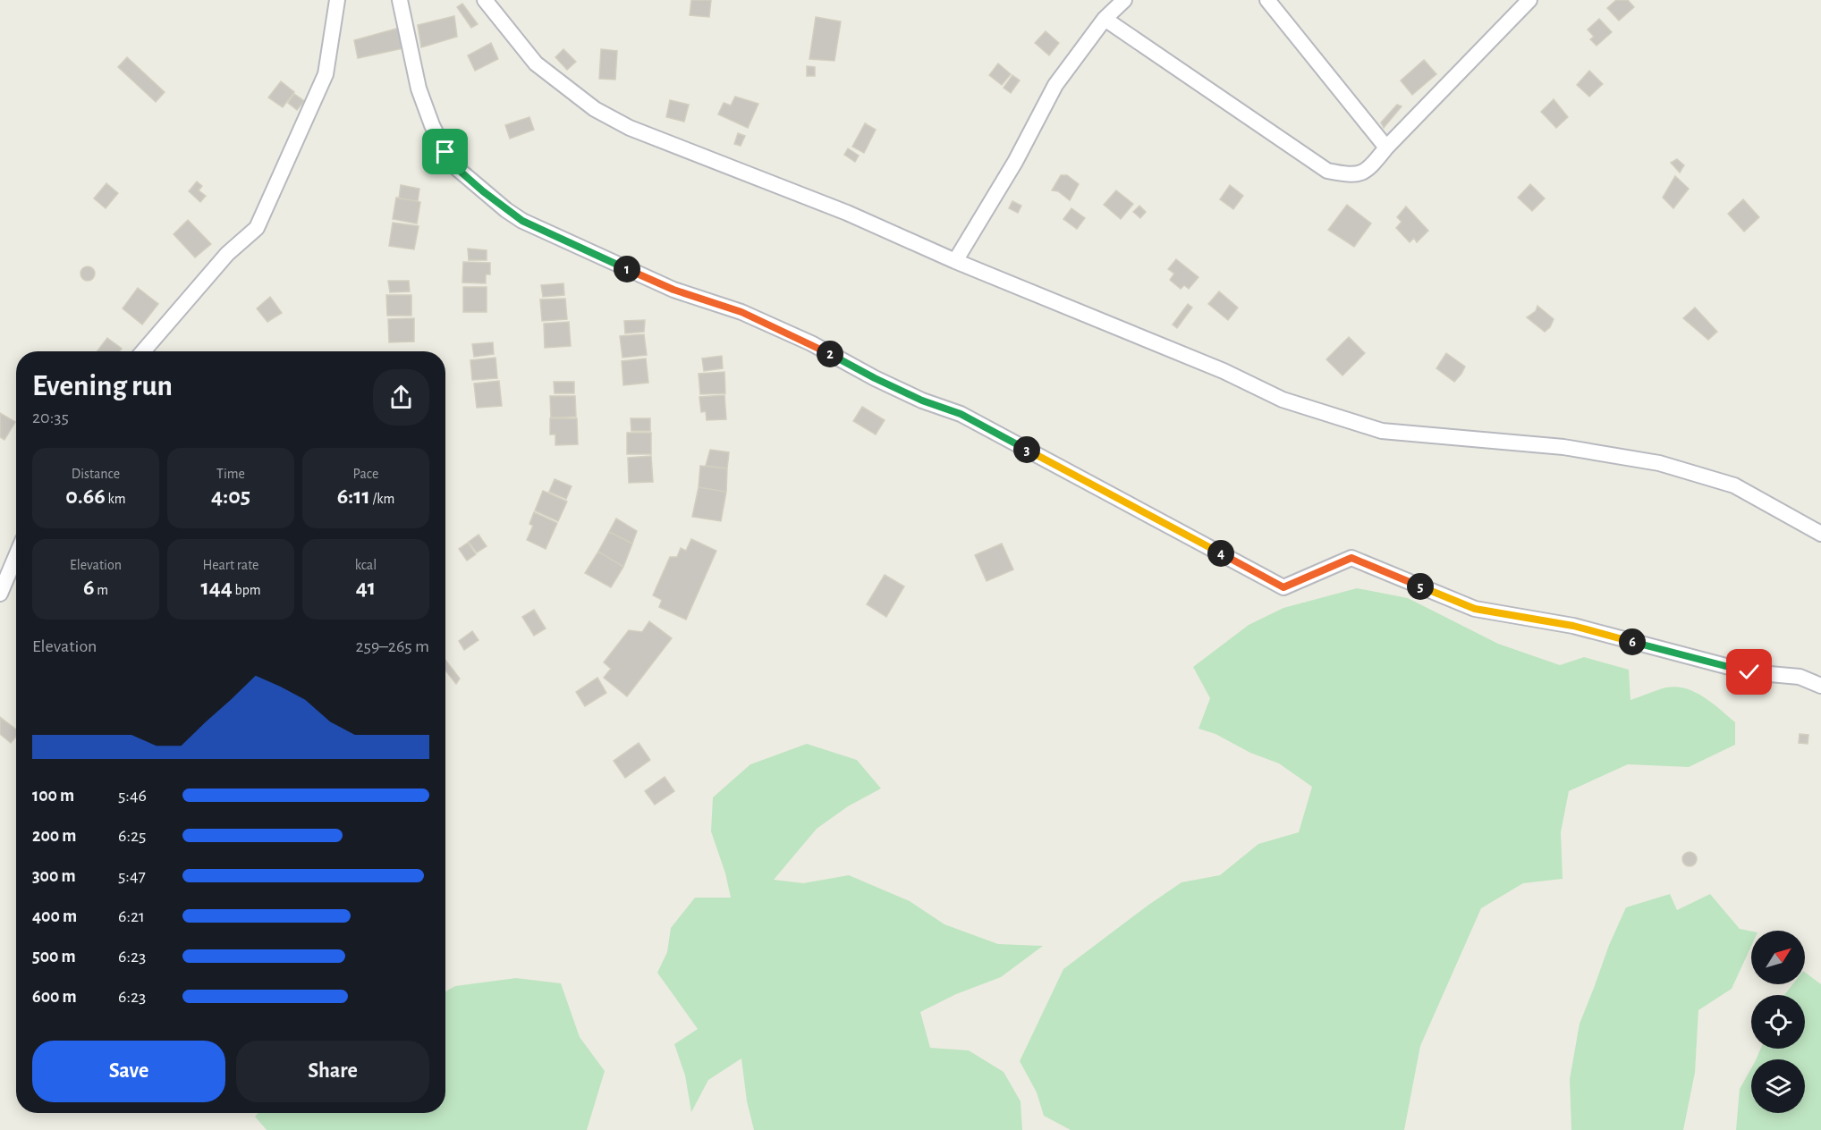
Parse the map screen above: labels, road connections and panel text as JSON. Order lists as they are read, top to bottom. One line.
{"north":"top right","page":{"pins":["1","2","3","4","5","6"],"heading":["Evening run","20:35"],"stats":[["Distance","0.66 km"],["Time","4:05"],["Pace","6:11 /km"],["Elevation","6 m"],["Heart rate","144 bpm"],["kcal","41"]],"chart":["Elevation","259–265 m"],"list":[{"name":"100 m","note":"5:46"},{"name":"200 m","note":"6:25"},{"name":"300 m","note":"5:47"},{"name":"400 m","note":"6:21"},{"name":"500 m","note":"6:23"},{"name":"600 m","note":"6:23"}],"buttons":["Save","Share"]}}
